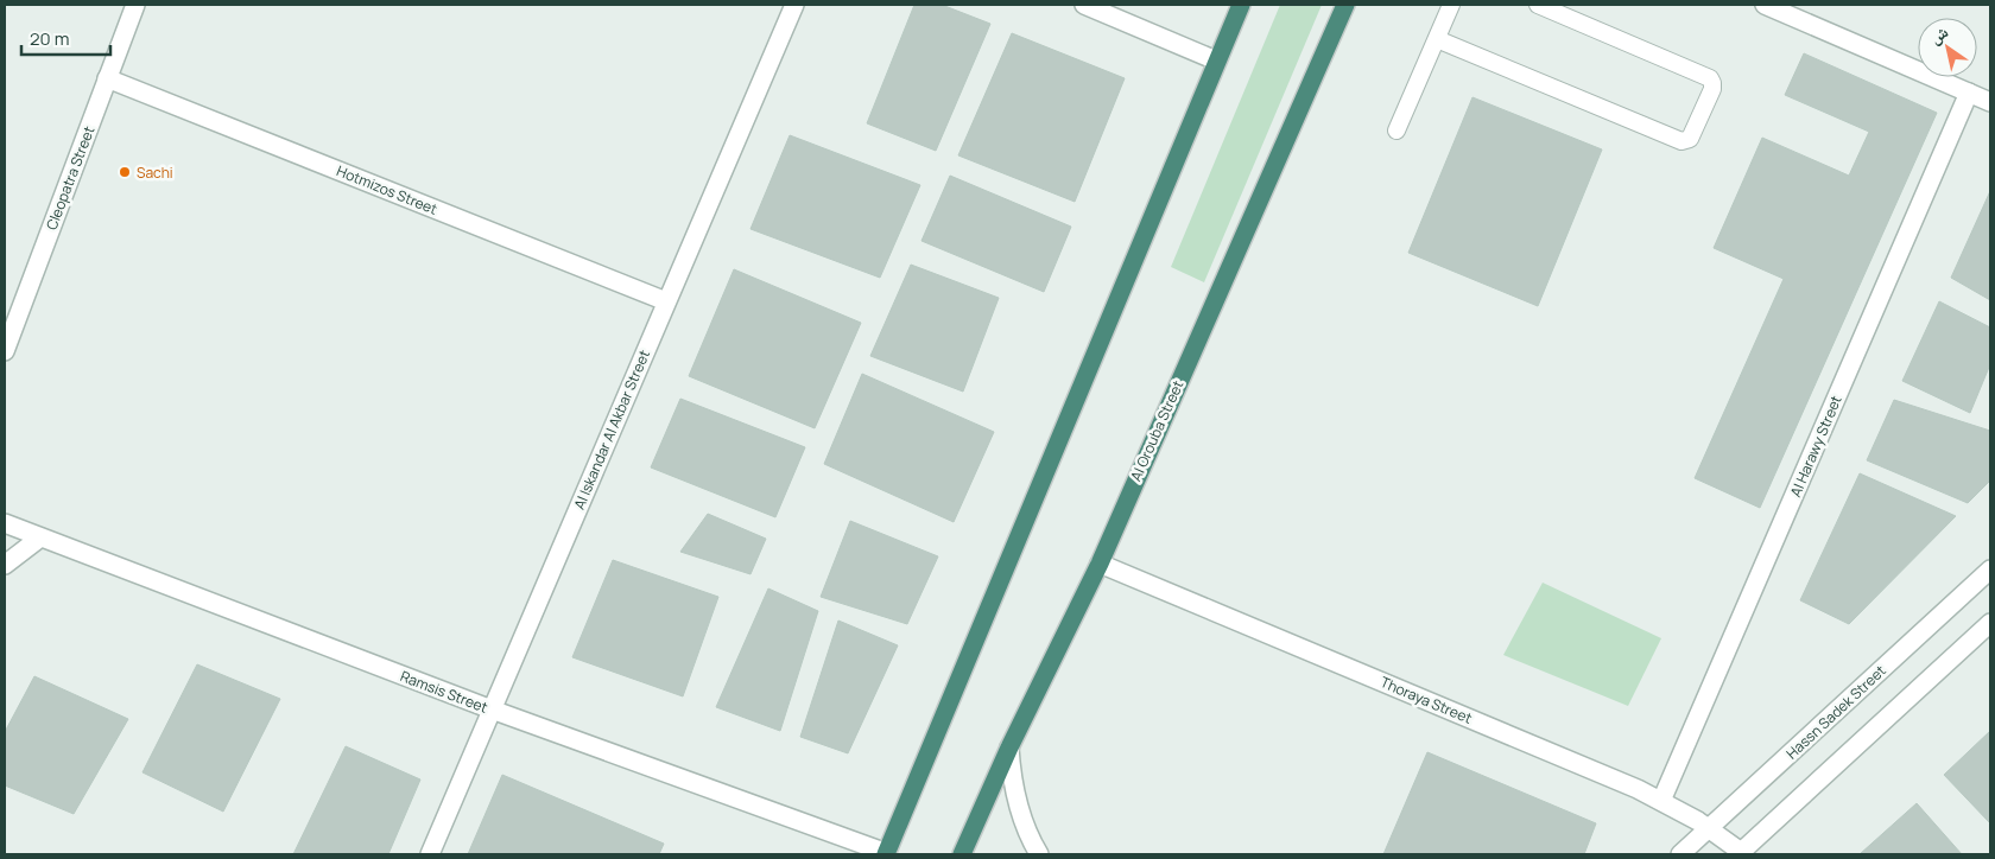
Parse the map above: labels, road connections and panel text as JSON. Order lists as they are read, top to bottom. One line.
{"streets":{"highway":["Al Orouba Street"],"street":["Cleopatra Street","Hotmizos Street","Al Iskandar Al Akbar Street","Al Harawy Street","Ramsis Street","Thoraya Street","Hassn Sadek Street"]},"crossings":[["Cleopatra Street","Hotmizos Street"],["Hotmizos Street","Al Iskandar Al Akbar Street"],["Al Iskandar Al Akbar Street","Ramsis Street"],["Al Orouba Street","Thoraya Street"],["Al Harawy Street","Thoraya Street"],["Thoraya Street","Hassn Sadek Street"]],"places":["Sachi"],"scale_bar":"20 m","north":"top left"}
